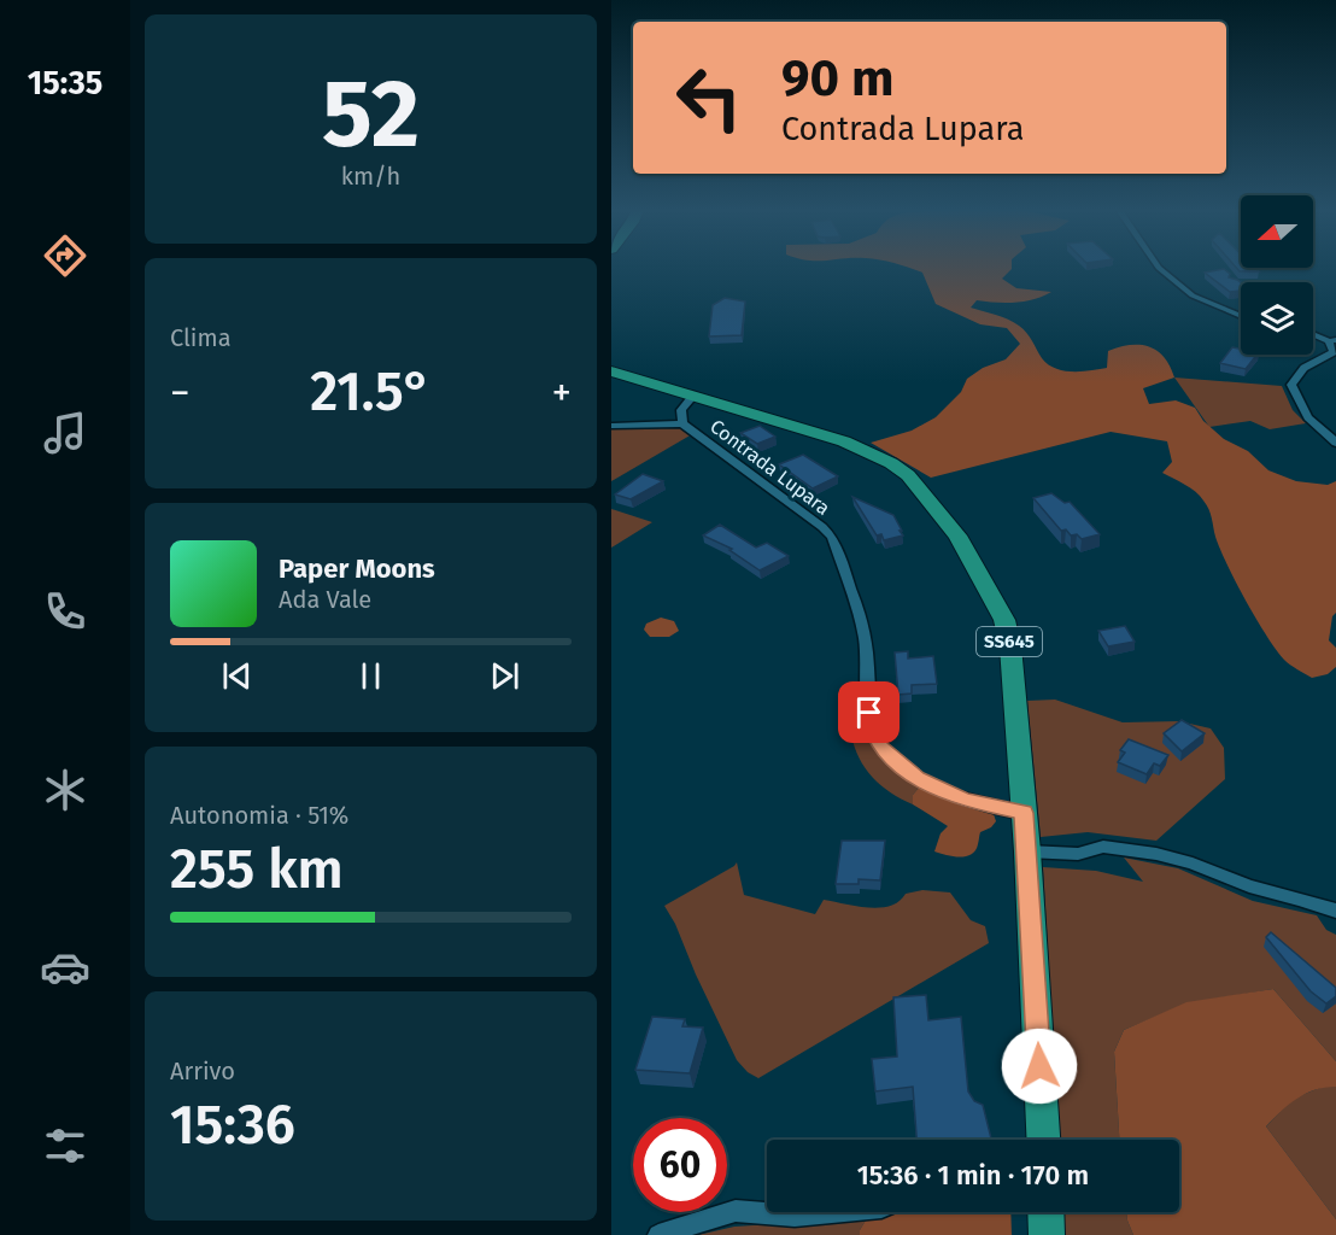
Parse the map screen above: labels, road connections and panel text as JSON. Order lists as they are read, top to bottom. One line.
{"streets":{"main road":["SS645"],"street":["Contrada Lupara"]},"crossings":[["Contrada Lupara","SS645"]],"north":"left","page":{"tabs":"15:35","tile":[["52","km/h"],"Clima",["Autonomia · 51%","255 km"],["Arrivo","15:36"]],"turn":["90 m","Contrada Lupara"],"heat":["−","21.5°","+"],"song":["Paper Moons","Ada Vale"],"limit":"60","trip":"15:36 · 1 min · 170 m"}}
